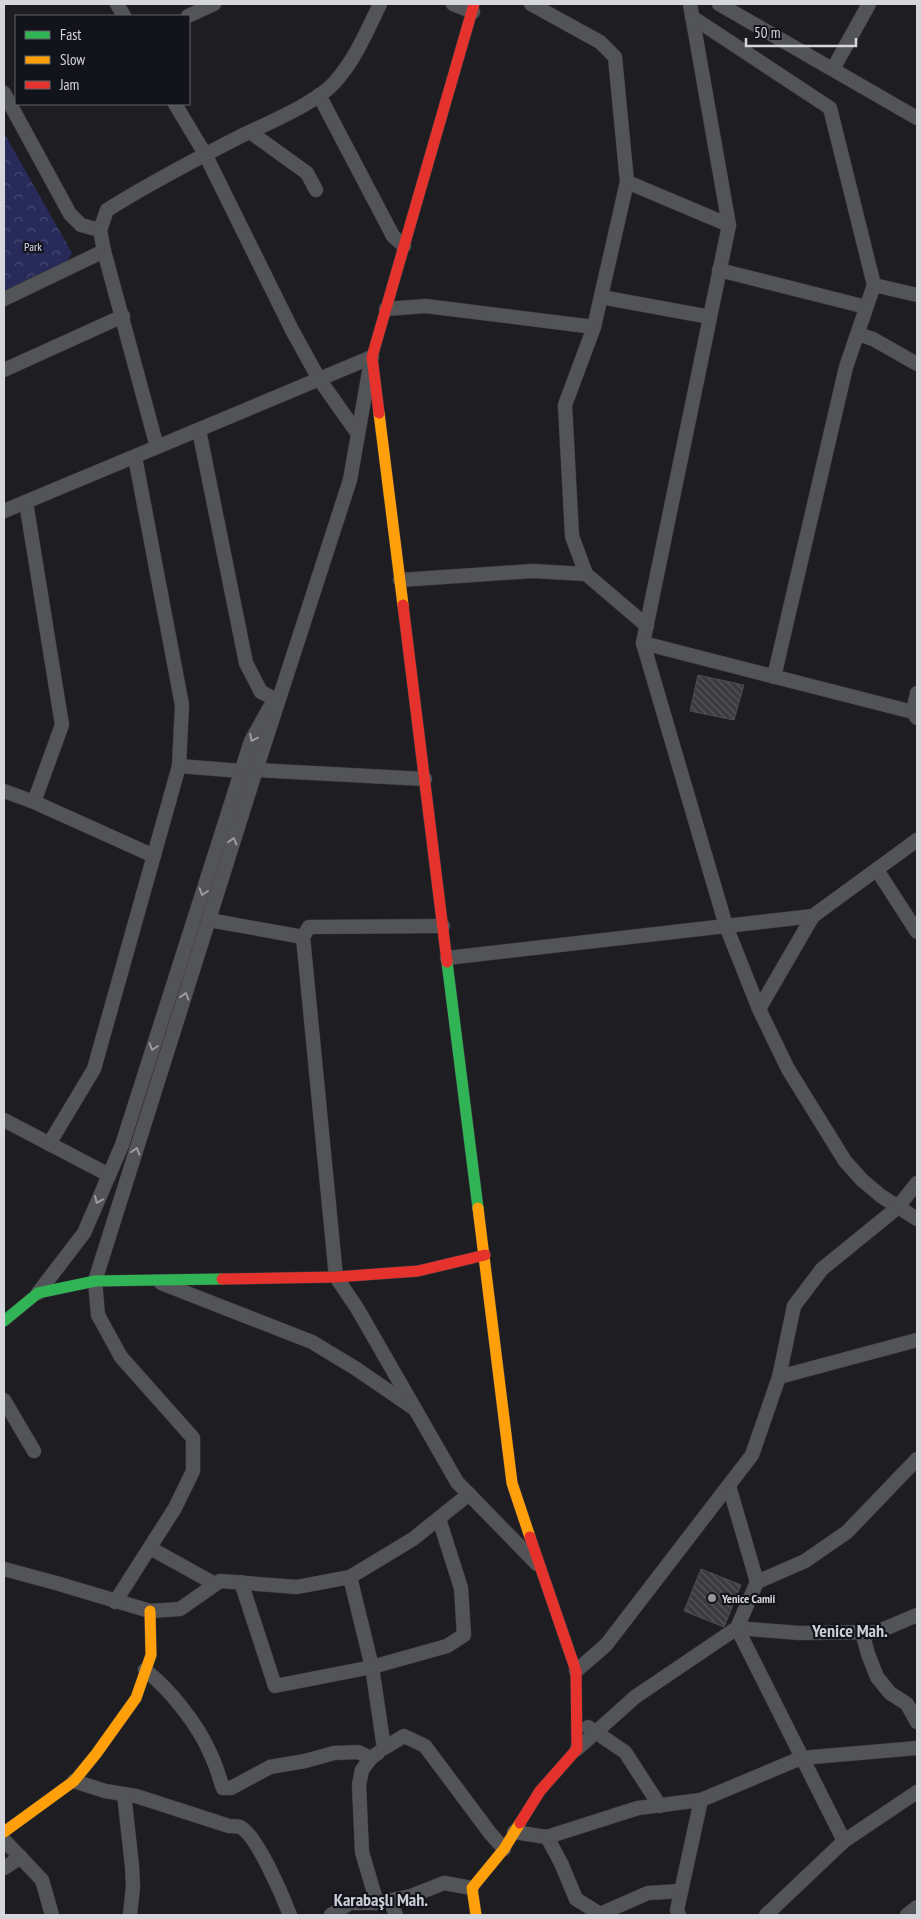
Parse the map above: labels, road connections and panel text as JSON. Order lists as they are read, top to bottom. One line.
{"districts":["Yenice Mah.","Karabaşlı Mah."],"parks":["Park"],"places":["Yenice Camii"],"legend":["Fast","Slow","Jam"],"scale_bar":"50 m"}
